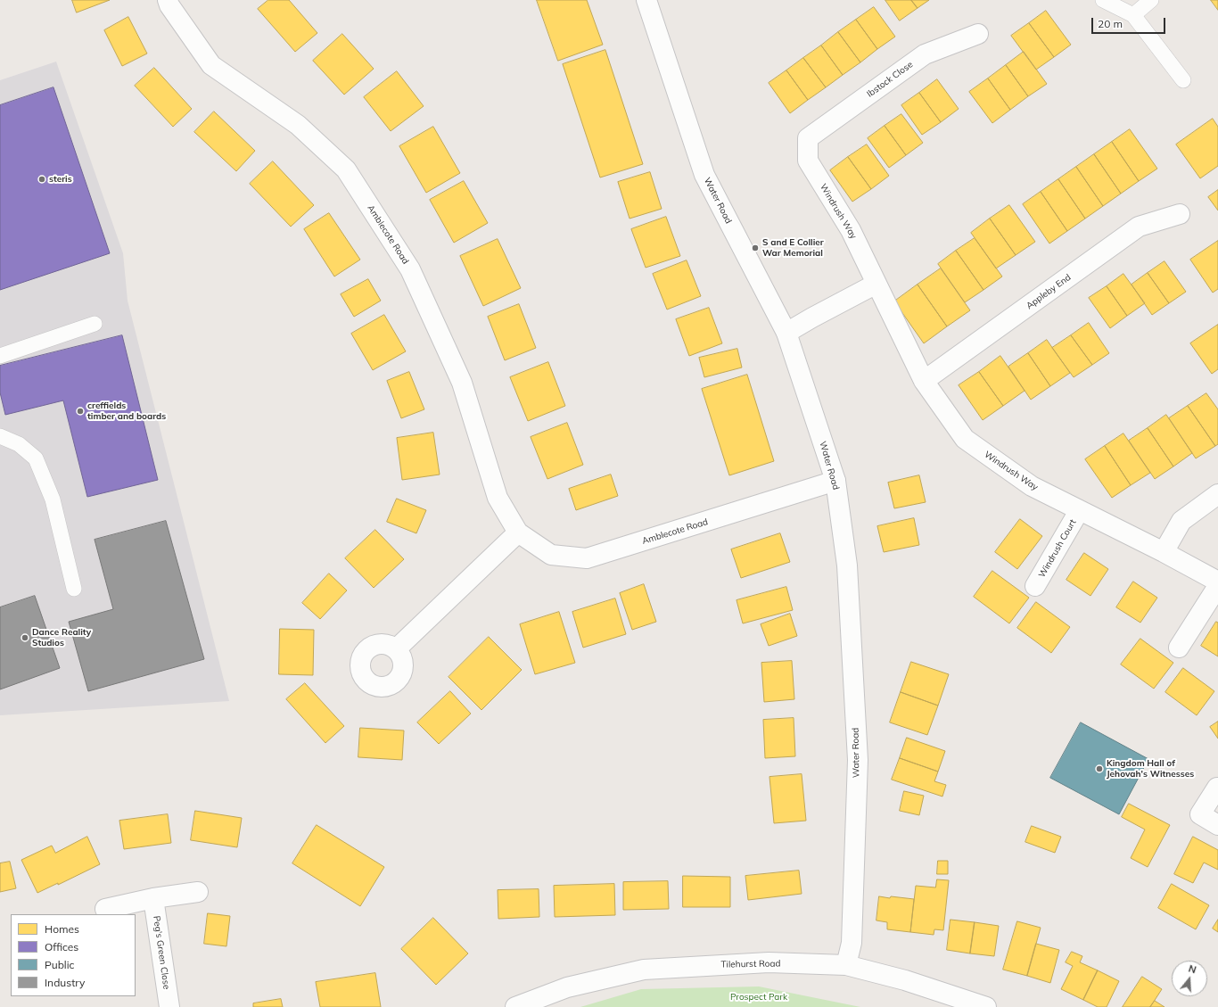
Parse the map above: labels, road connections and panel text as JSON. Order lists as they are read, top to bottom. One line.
{"streets":{"street":["Ibstock Close","Water Road","Windrush Way","Amblecote Road","Appleby End","Windrush Court","Peg's Green Close","Tilehurst Road"]},"crossings":[["Ibstock Close","Windrush Way"],["Water Road","Amblecote Road"],["Water Road","Tilehurst Road"],["Windrush Way","Appleby End"],["Windrush Way","Windrush Court"]],"parks":["Prospect Park"],"places":["steris","S and E Collier War Memorial","creffields timber and boards","Dance Reality Studios","Kingdom Hall of Jehovah's Witnesses"],"legend":["Homes","Offices","Public","Industry"],"scale_bar":"20 m","north":"top"}
